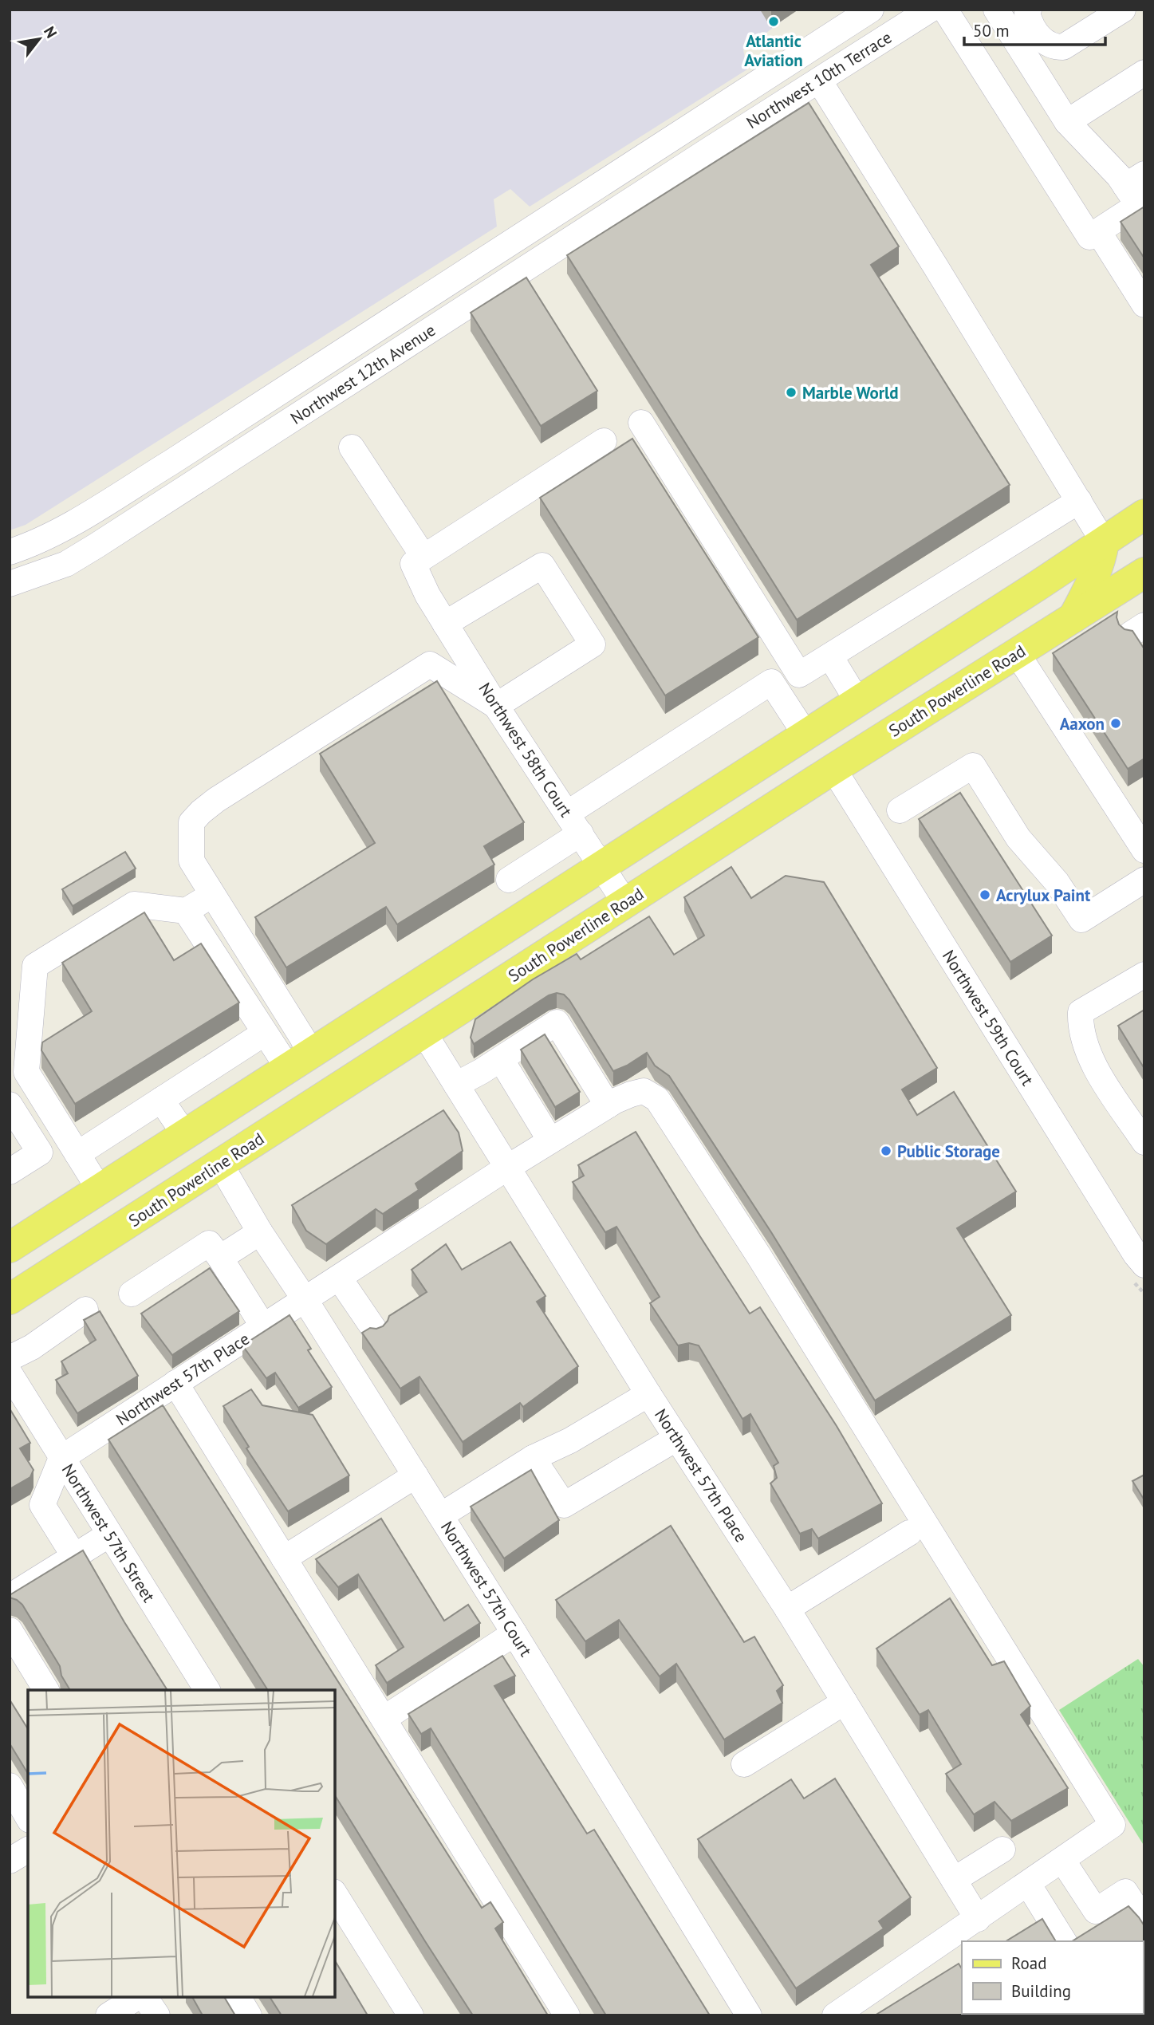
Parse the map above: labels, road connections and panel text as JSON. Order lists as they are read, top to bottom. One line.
{"streets":{"main road":["South Powerline Road"],"street":["Northwest 10th Terrace","Northwest 12th Avenue","Northwest 58th Court","Northwest 59th Court","Northwest 57th Place","Northwest 57th Street","Northwest 57th Court"]},"crossings":[["Northwest 10th Terrace","Northwest 12th Avenue"],["South Powerline Road","Northwest 58th Court"],["South Powerline Road","Northwest 59th Court"],["South Powerline Road","Northwest 57th Place"],["South Powerline Road","Northwest 57th Court"],["Northwest 57th Place","Northwest 57th Street"],["Northwest 57th Place","Northwest 57th Court"]],"places":["Atlantic Aviation","Marble World","Aaxon","Acrylux Paint","Public Storage"],"legend":["Road","Building"],"scale_bar":"50 m","north":"top right"}
